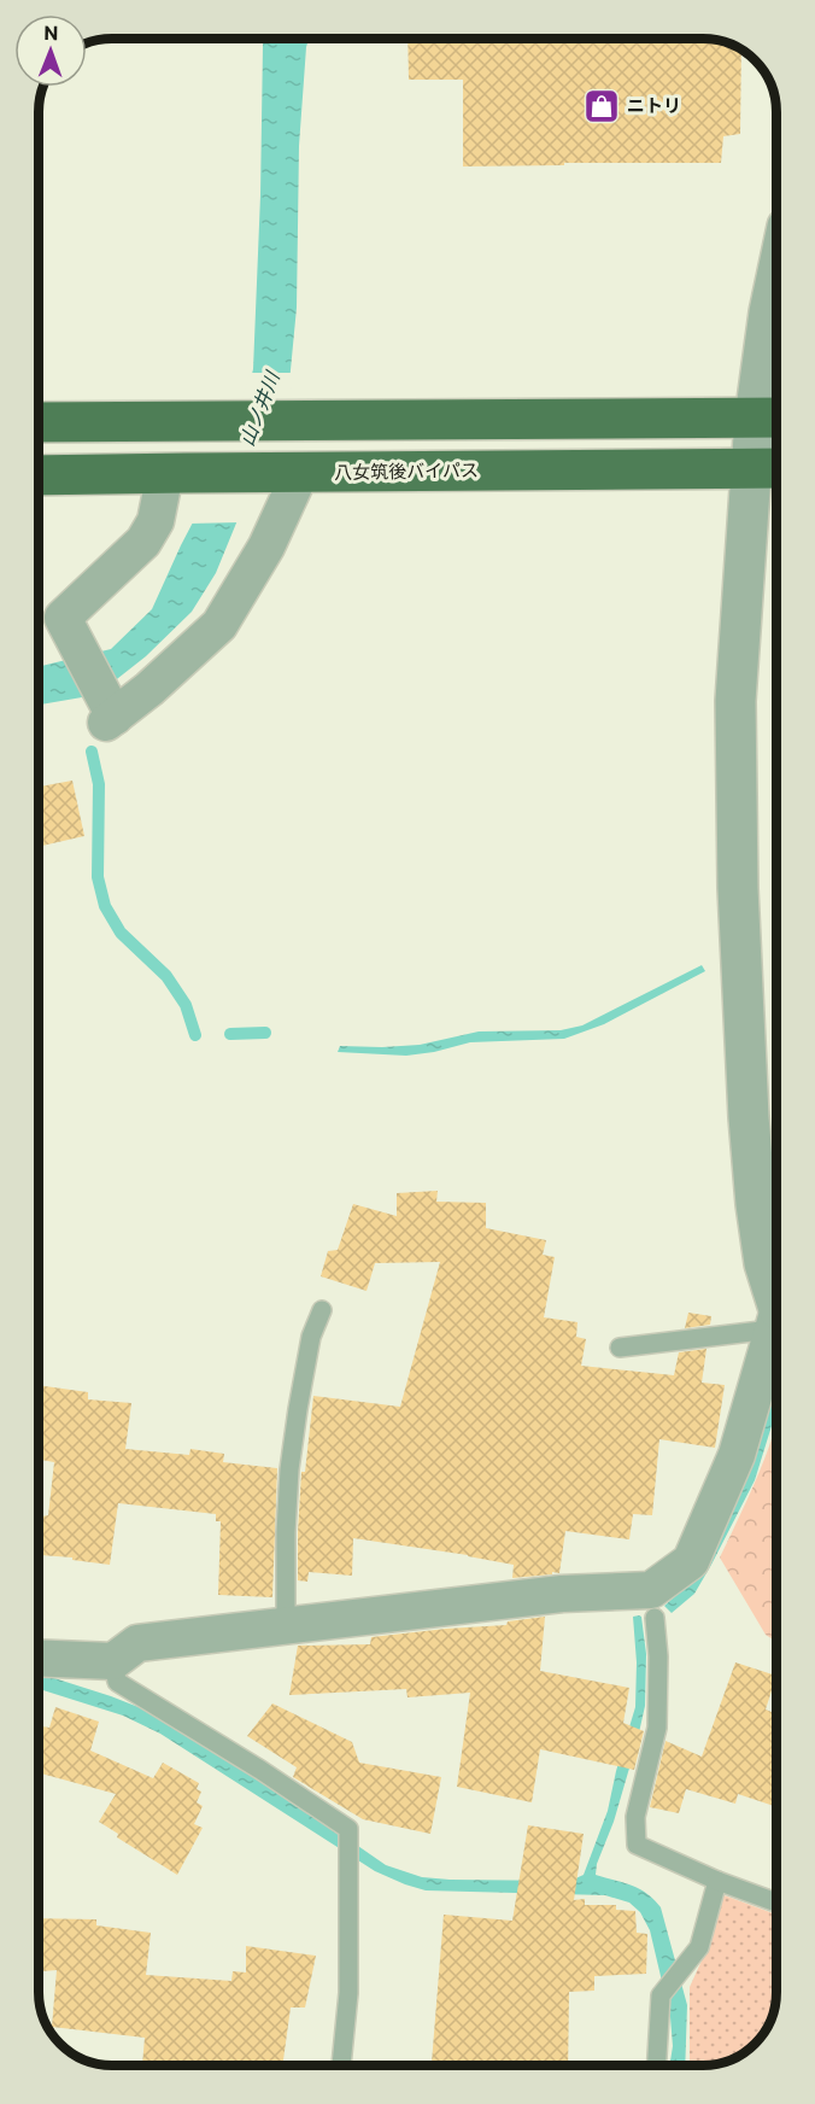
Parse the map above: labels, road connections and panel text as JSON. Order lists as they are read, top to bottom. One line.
{"streets":{"highway":["八女筑後バイパス"]},"water":["山ノ井川"],"places":{"shop":["ニトリ"]},"north":"top"}
